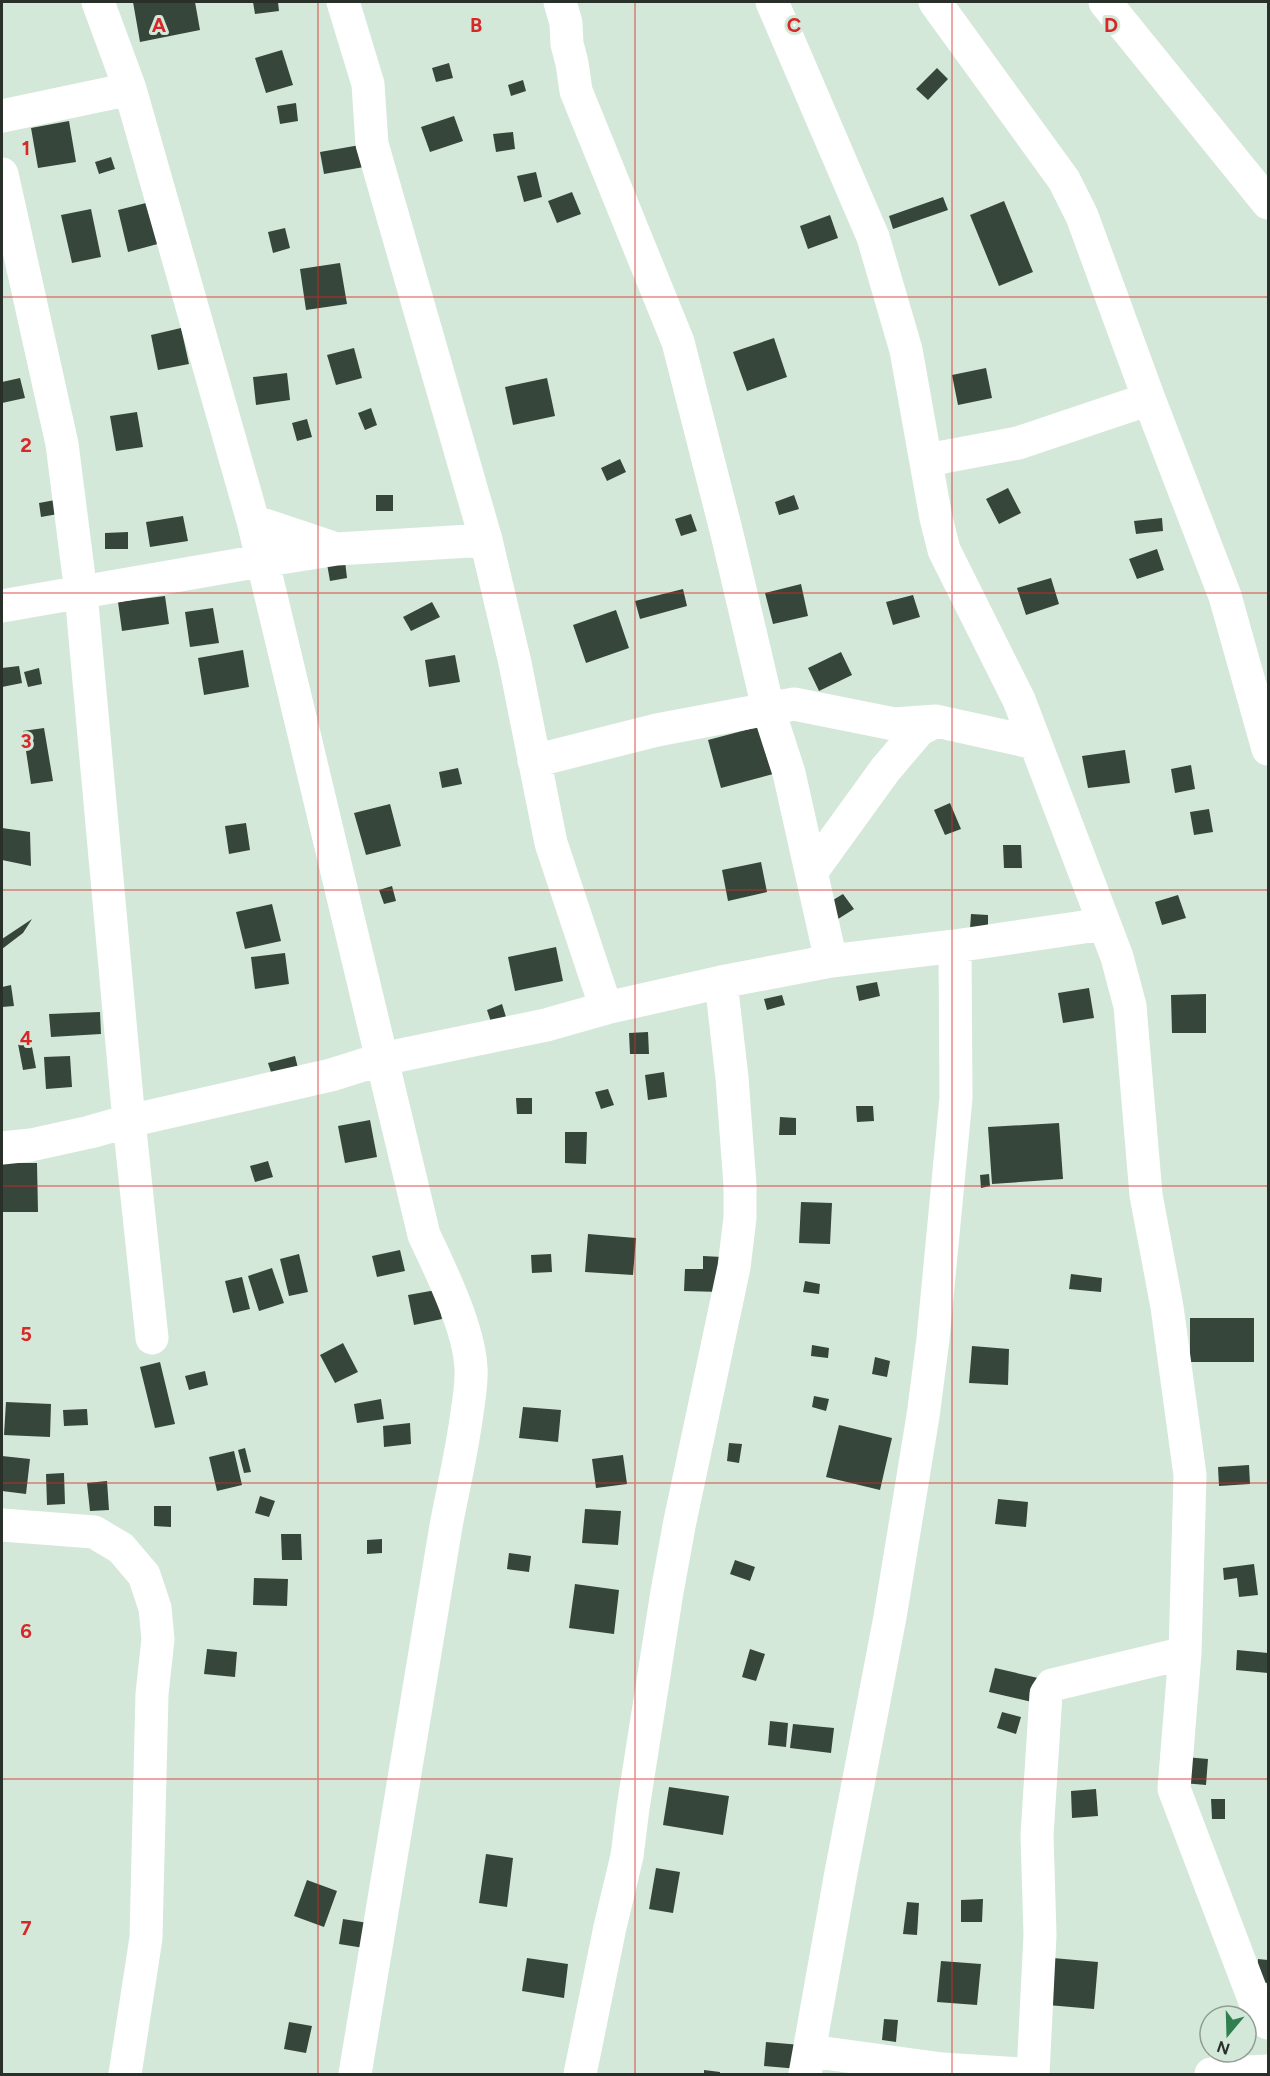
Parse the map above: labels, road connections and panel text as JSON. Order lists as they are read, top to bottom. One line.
{"north":"bottom","grid":{"columns":["A","B","C","D"],"rows":["1","2","3","4","5","6","7"]}}
